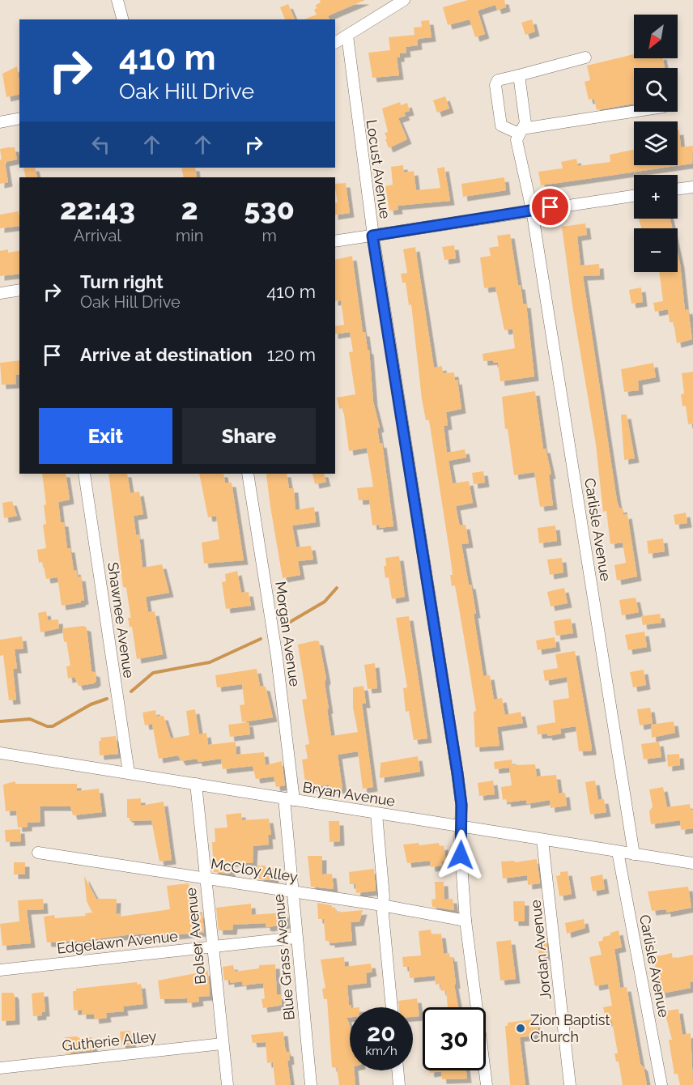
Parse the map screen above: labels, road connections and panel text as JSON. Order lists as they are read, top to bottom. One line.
{"streets":{"street":["Locust Avenue","Carlisle Avenue","Shawnee Avenue","Morgan Avenue","Bryan Avenue","McCloy Alley","Bolser Avenue","Edgelawn Avenue","Jordan Avenue","Blue Grass Avenue","Gutherie Alley"]},"crossings":[["Locust Avenue","Bryan Avenue"],["Locust Avenue","McCloy Alley"],["Carlisle Avenue","Bryan Avenue"],["Shawnee Avenue","Bryan Avenue"],["Morgan Avenue","Bryan Avenue"],["Morgan Avenue","Blue Grass Avenue"],["Bryan Avenue","Bolser Avenue"],["Bryan Avenue","Jordan Avenue"],["Bryan Avenue","Blue Grass Avenue"],["McCloy Alley","Bolser Avenue"],["McCloy Alley","Blue Grass Avenue"],["Bolser Avenue","Edgelawn Avenue"],["Bolser Avenue","Gutherie Alley"],["Edgelawn Avenue","Blue Grass Avenue"]],"places":["Zion Baptist Church"],"north":"bottom left","page":{"map_buttons":["+","−"],"turn":["410 m","Oak Hill Drive"],"eta":["22:43","Arrival","2","min","530","m"],"list":[{"name":"Turn right","note":"Oak Hill Drive","value":"410 m"},{"name":"Arrive at destination","value":"120 m"}],"buttons":["Exit","Share"],"speed":"20 km/h","limit":"30"}}
